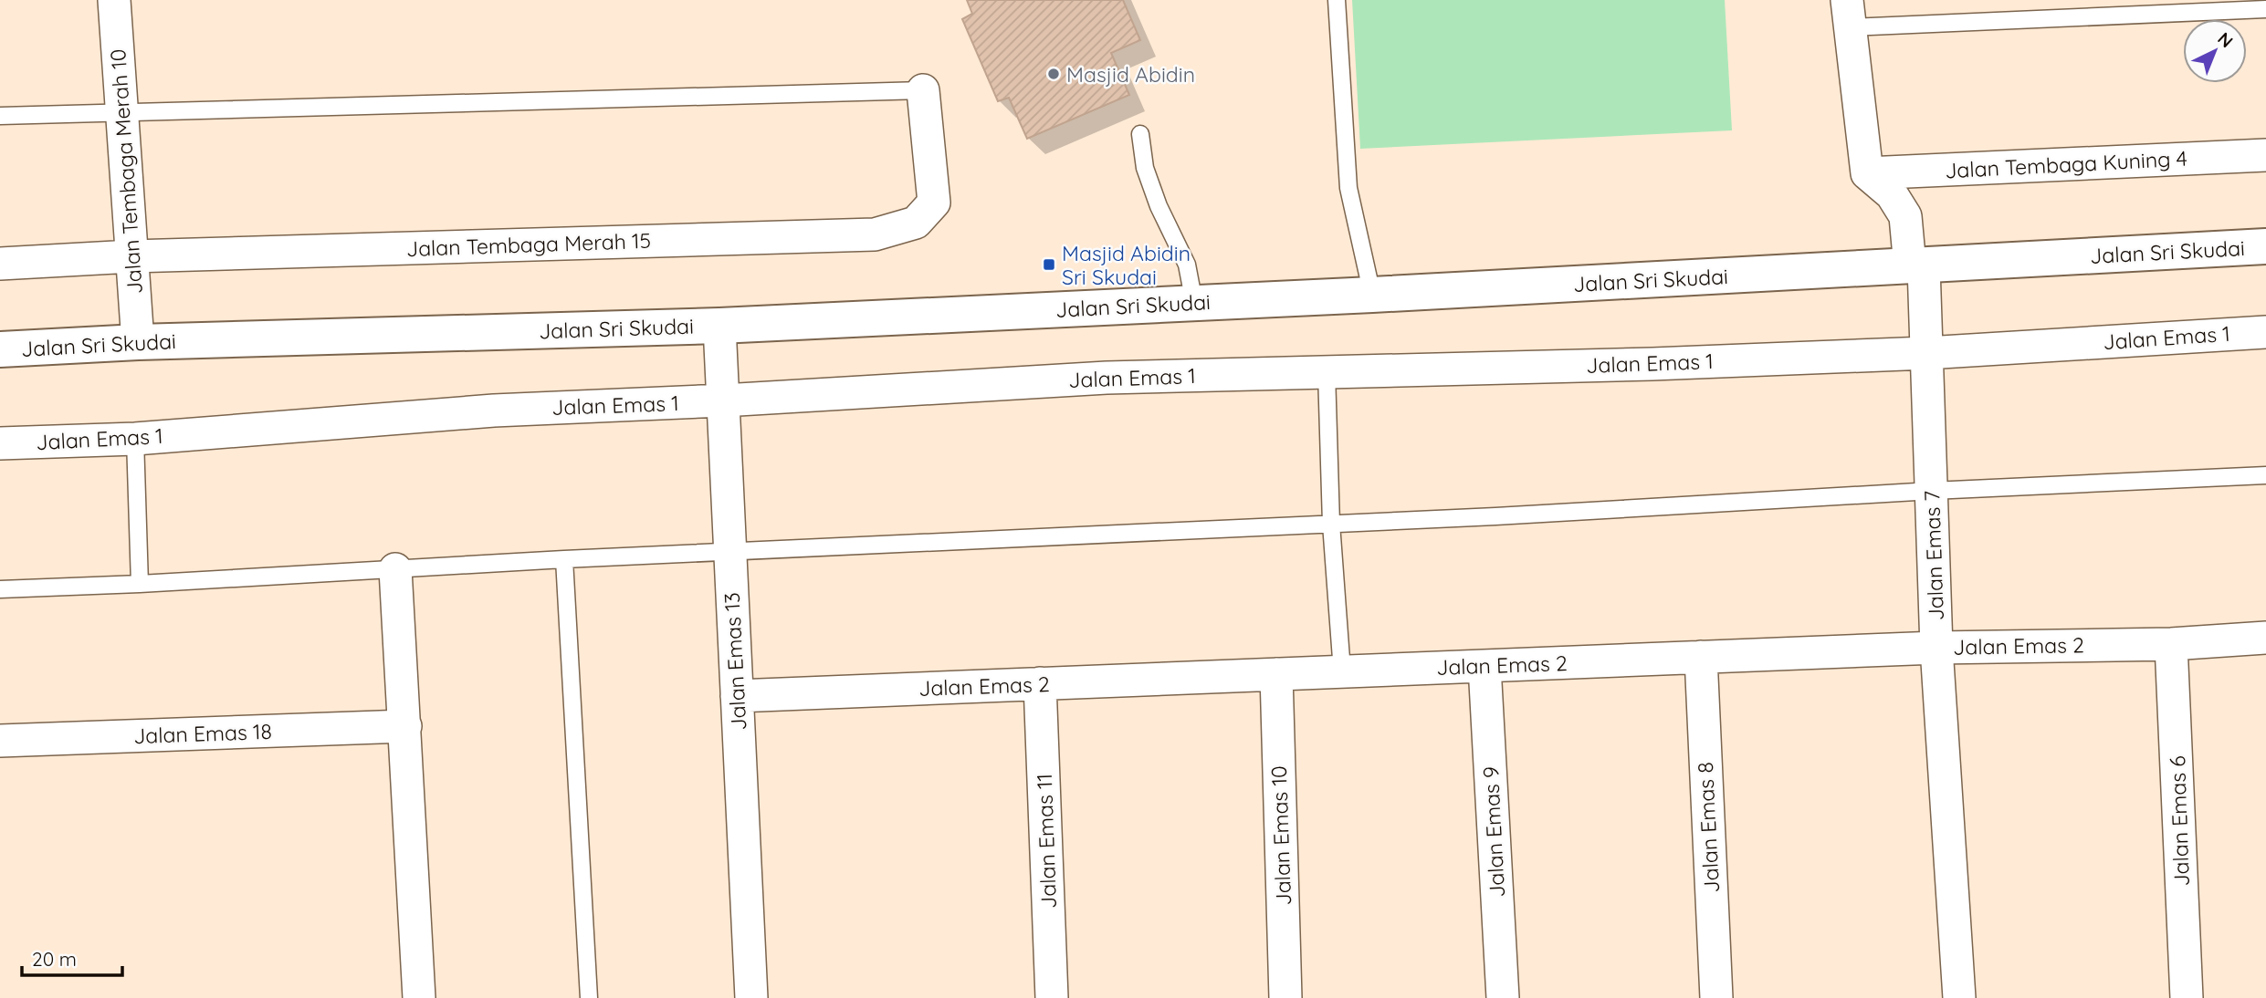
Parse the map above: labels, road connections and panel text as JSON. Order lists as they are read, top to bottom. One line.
{"streets":{"street":["Jalan Tembaga Kuning 4","Jalan Tembaga Merah 10","Jalan Tembaga Merah 15","Jalan Sri Skudai","Jalan Emas 1","Jalan Emas 7","Jalan Emas 2","Jalan Emas 13","Jalan Emas 18","Jalan Emas 6","Jalan Emas 8","Jalan Emas 9","Jalan Emas 10","Jalan Emas 11"]},"crossings":[["Jalan Tembaga Kuning 4","Jalan Emas 7"],["Jalan Tembaga Merah 10","Jalan Tembaga Merah 15"],["Jalan Tembaga Merah 10","Jalan Sri Skudai"],["Jalan Sri Skudai","Jalan Emas 7"],["Jalan Sri Skudai","Jalan Emas 13"],["Jalan Emas 1","Jalan Emas 7"],["Jalan Emas 1","Jalan Emas 13"],["Jalan Emas 7","Jalan Emas 2"],["Jalan Emas 2","Jalan Emas 13"],["Jalan Emas 2","Jalan Emas 6"],["Jalan Emas 2","Jalan Emas 8"],["Jalan Emas 2","Jalan Emas 9"],["Jalan Emas 2","Jalan Emas 10"],["Jalan Emas 2","Jalan Emas 11"]],"places":{"other":["Masjid Abidin"],"transit":["Masjid Abidin Sri Skudai"]},"scale_bar":"20 m","north":"top right"}
